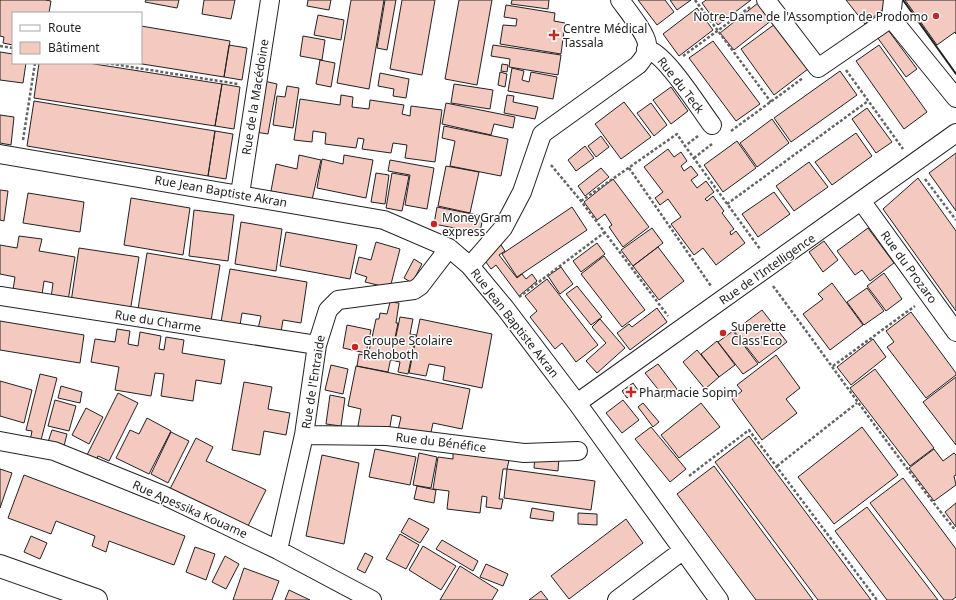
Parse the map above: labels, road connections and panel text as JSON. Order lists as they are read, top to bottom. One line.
{"streets":{"street":["Rue du Teck","Rue de la Macédoine","Rue Jean Baptiste Akran","Rue du Prozaro","Rue de l'Intelligence","Rue du Charme","Rue de l'Entraide","Rue du Bénéfice","Rue Apessika Kouame"]},"crossings":[["Rue de la Macédoine","Rue Jean Baptiste Akran"],["Rue Jean Baptiste Akran","Rue de l'Intelligence"],["Rue Jean Baptiste Akran","Rue de l'Entraide"],["Rue du Prozaro","Rue de l'Intelligence"],["Rue du Charme","Rue de l'Entraide"],["Rue de l'Entraide","Rue du Bénéfice"],["Rue de l'Entraide","Rue Apessika Kouame"]],"places":{"other":["Notre-Dame de l'Assomption de Prodomo","MoneyGram express","Superette Class'Eco","Groupe Scolaire Rehoboth"],"health":["Centre Médical Tassala","Pharmacie Sopim"]},"legend":["Route","Bâtiment"]}
